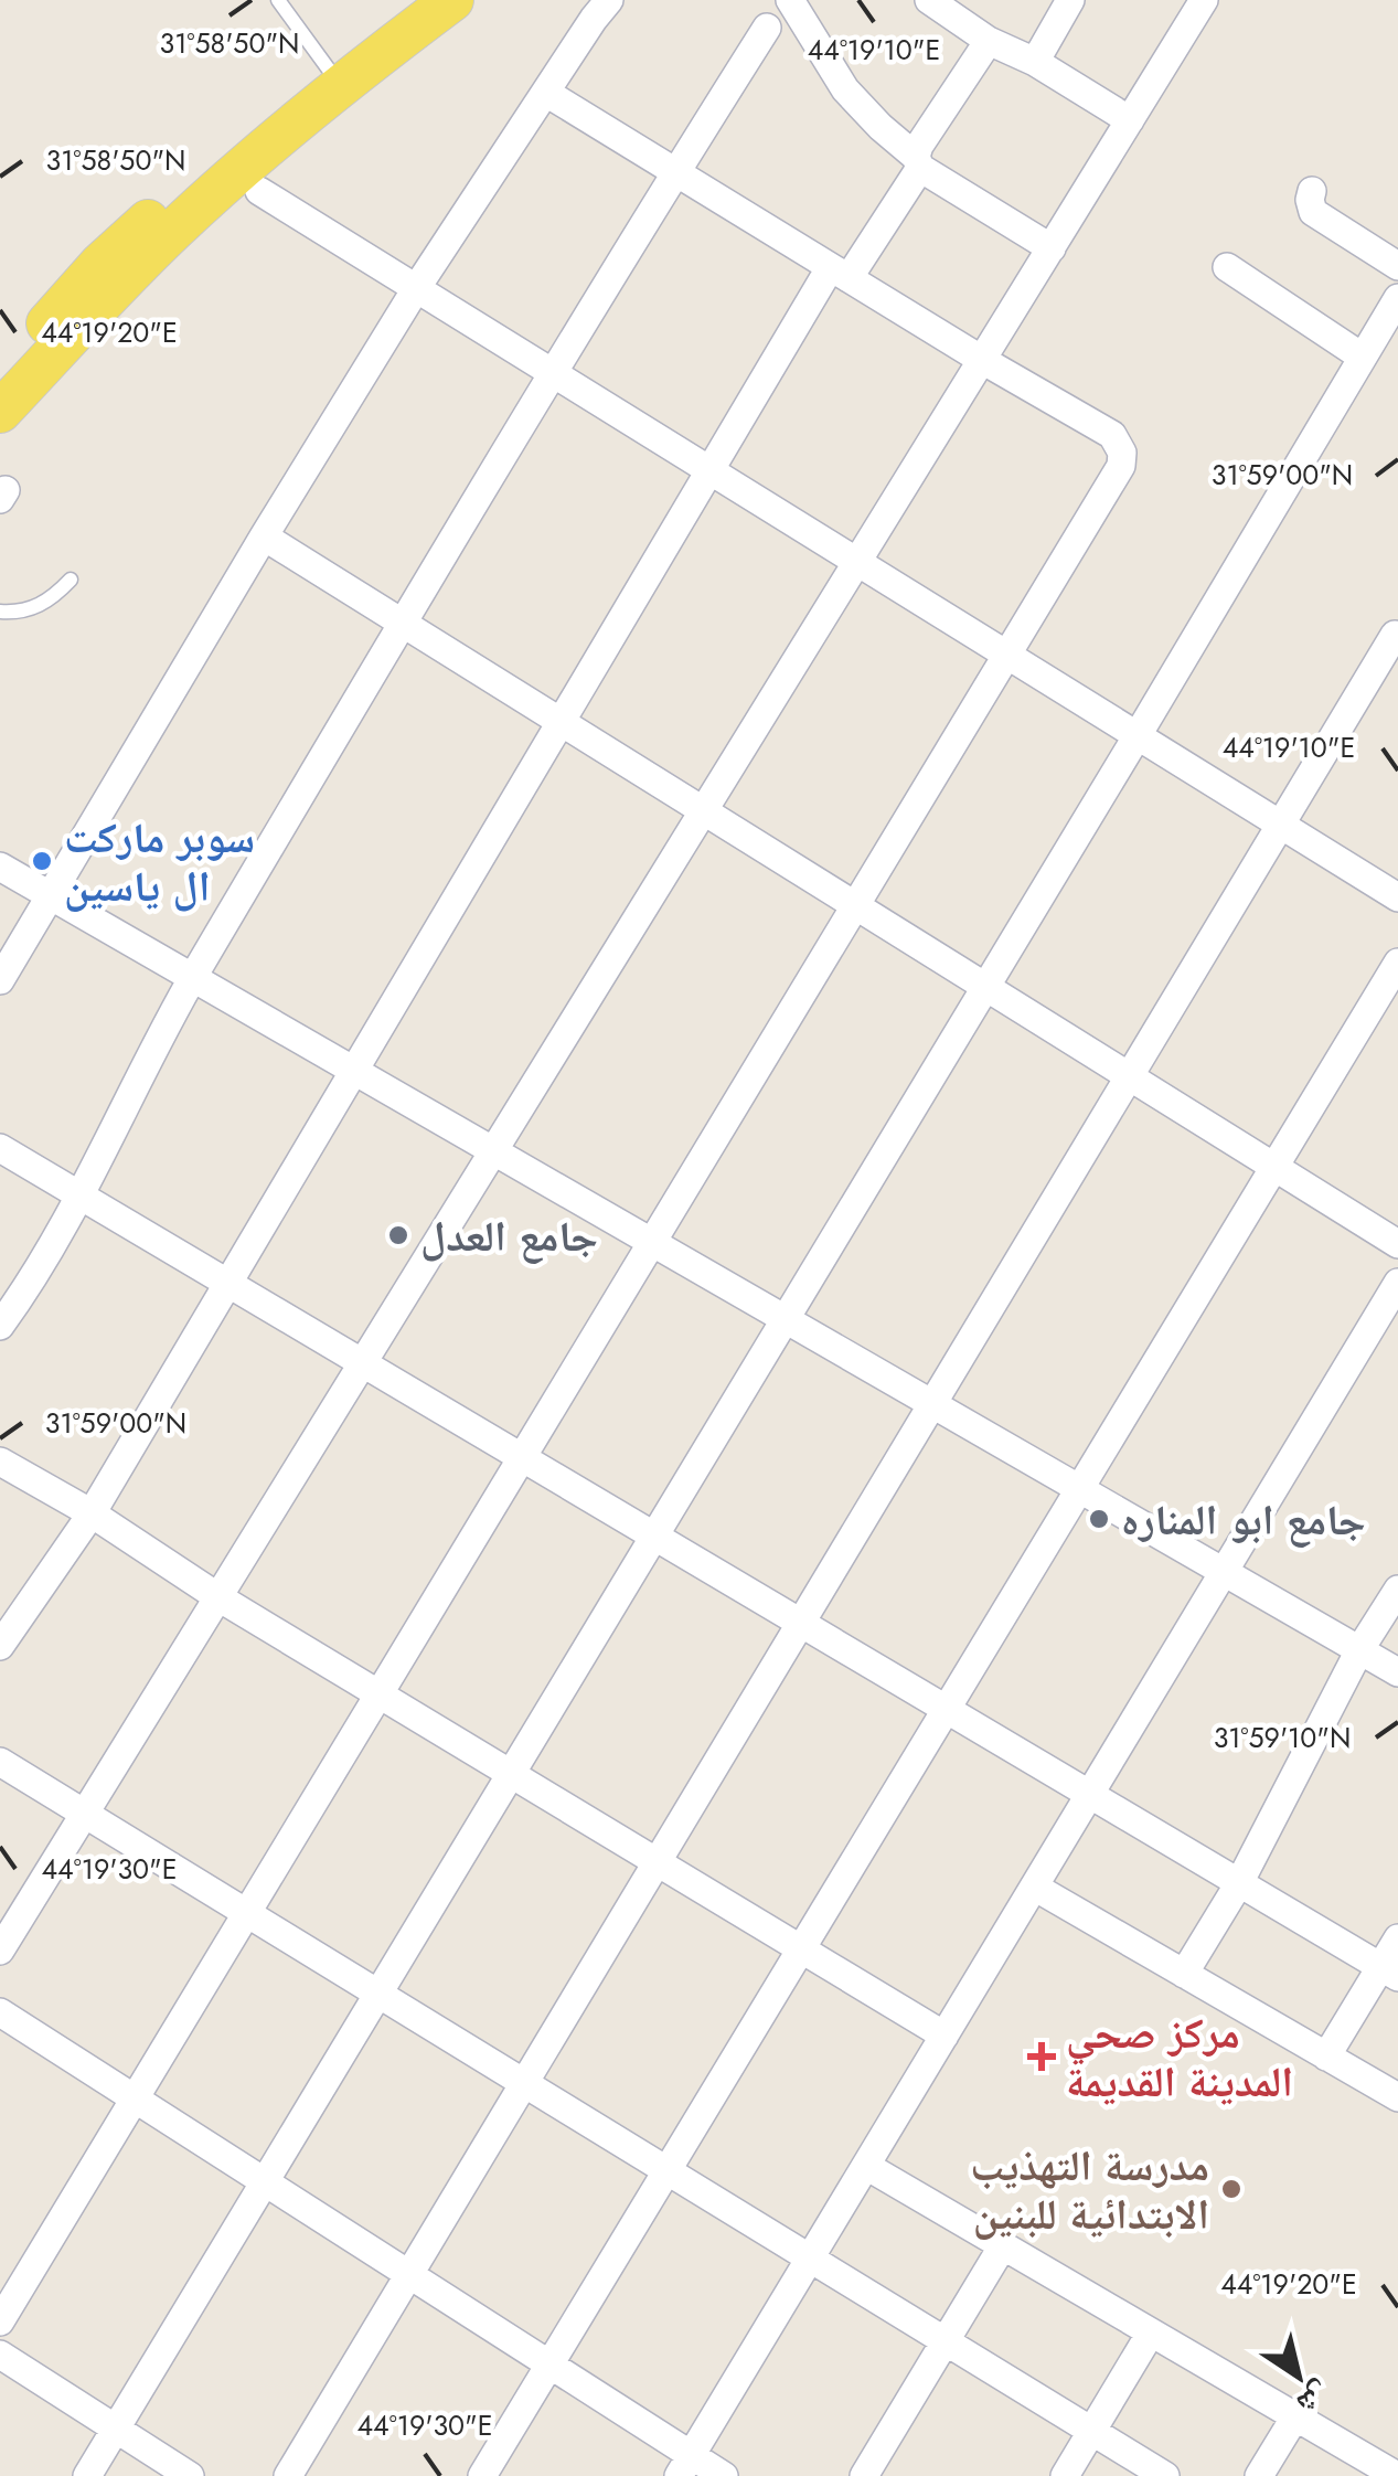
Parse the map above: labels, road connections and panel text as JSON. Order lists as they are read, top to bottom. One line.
{"places":{"other":["سوبر ماركت ال ياسين","جامع العدل","جامع ابو المناره","مدرسة التهذيب الابتدائية للبنين"],"health":["مركز صحي المدينة القديمة"]},"north":"bottom right","coordinates":["31°58'50\"N","44°19'10\"E","44°19'20\"E","31°59'00\"N","31°59'10\"N","44°19'30\"E"]}
